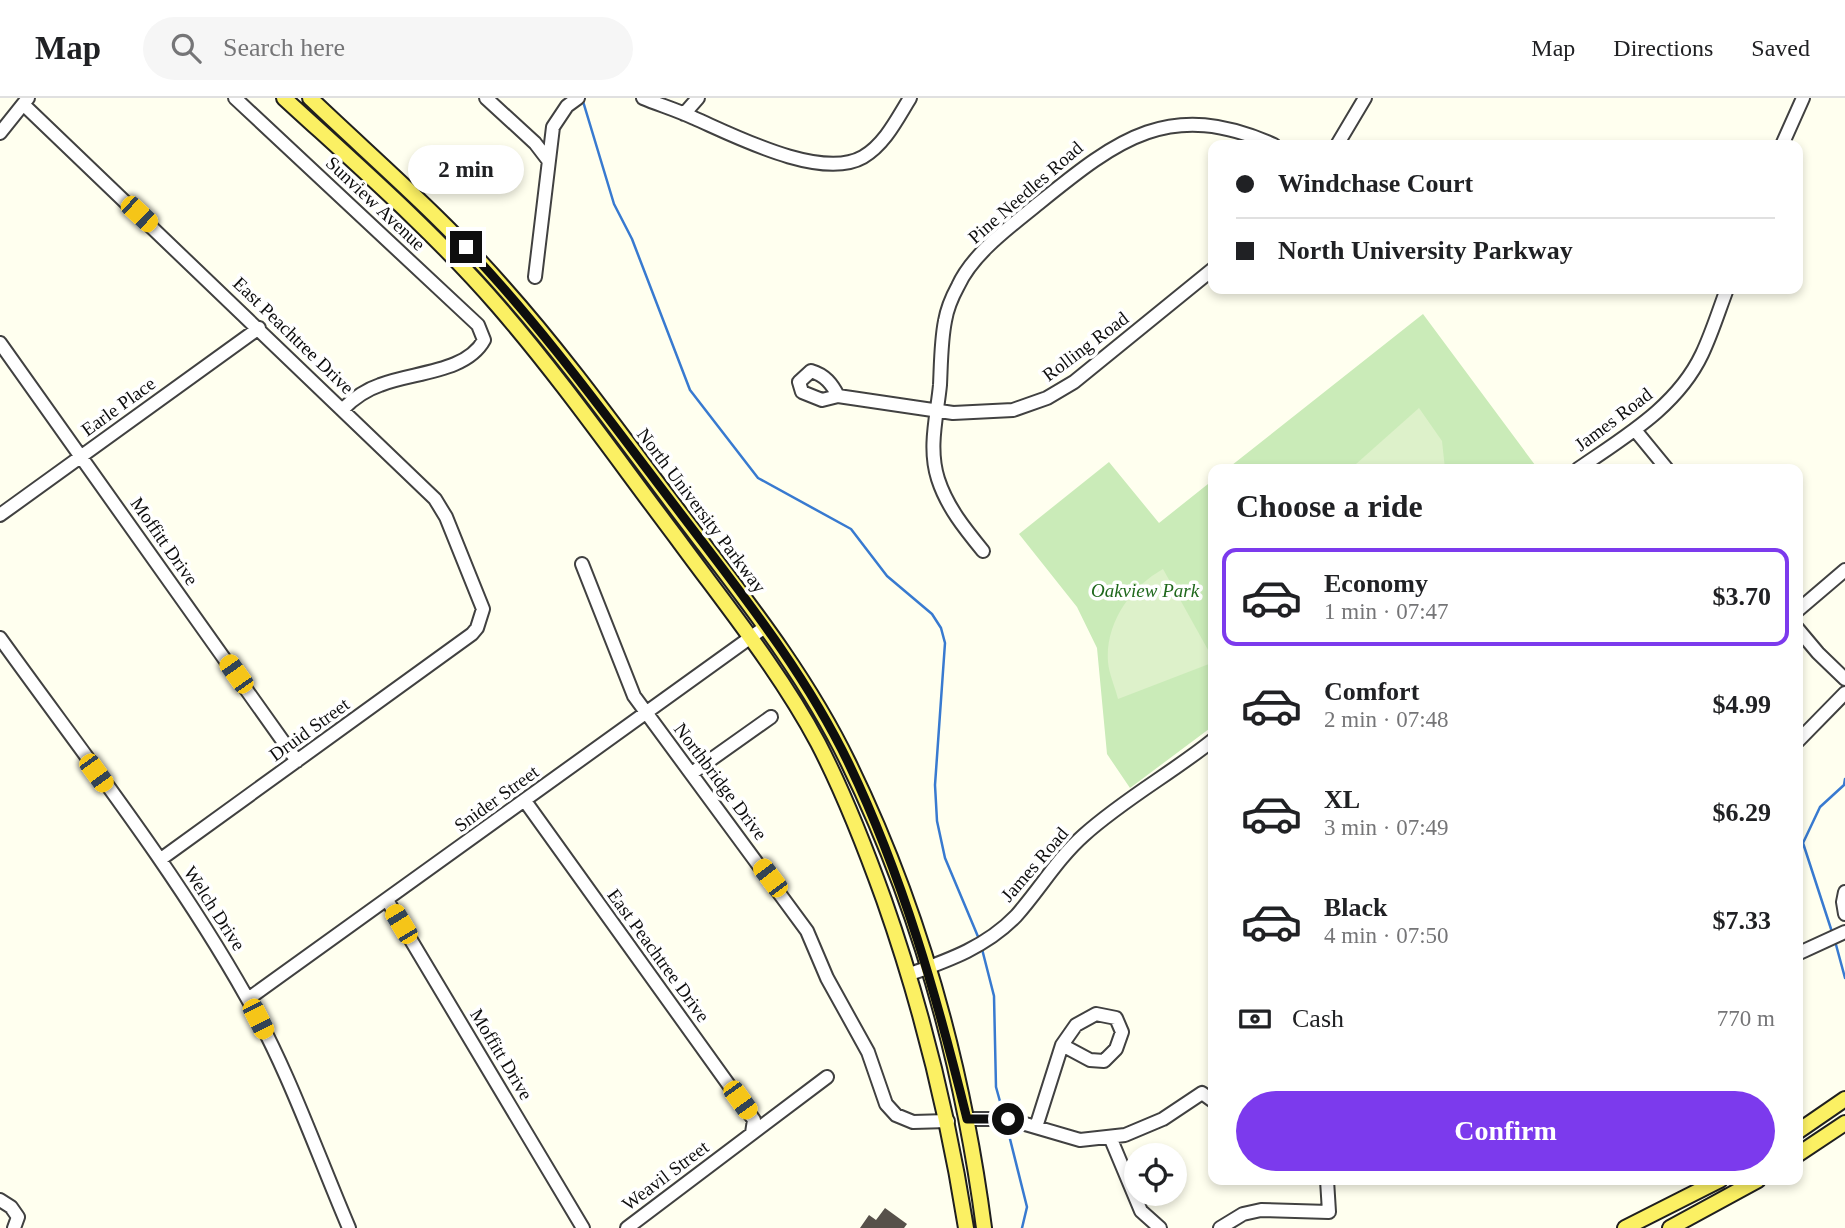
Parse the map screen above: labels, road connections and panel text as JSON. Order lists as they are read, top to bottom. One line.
{"streets":{"main road":["North University Parkway"],"street":["Pine Needles Road","Sunview Avenue","East Peachtree Drive","Rolling Road","Earle Place","James Road","Moffitt Drive","Druid Street","Northbridge Drive","Snider Street","Welch Drive","Weavil Street"]},"crossings":[["Pine Needles Road","Rolling Road"],["Sunview Avenue","East Peachtree Drive"],["East Peachtree Drive","Earle Place"],["East Peachtree Drive","Druid Street"],["East Peachtree Drive","Snider Street"],["East Peachtree Drive","Weavil Street"],["Earle Place","Moffitt Drive"],["James Road","North University Parkway"],["North University Parkway","Northbridge Drive"],["North University Parkway","Snider Street"],["Moffitt Drive","Druid Street"],["Moffitt Drive","Snider Street"],["Druid Street","Welch Drive"],["Northbridge Drive","Snider Street"],["Snider Street","Welch Drive"]],"parks":["Oakview Park"],"page":{"header":"Map","search":"Search here","nav":["Map","Directions","Saved"],"banner":["Windchase Court","North University Parkway"],"bubble":"2 min","heading":"Choose a ride","list":[{"name":"Economy","note":"1 min · 07:47","value":"$3.70"},{"name":"Comfort","note":"2 min · 07:48","value":"$4.99"},{"name":"XL","note":"3 min · 07:49","value":"$6.29"},{"name":"Black","note":"4 min · 07:50","value":"$7.33"}],"pay":["Cash","770 m"],"buttons":"Confirm"}}
